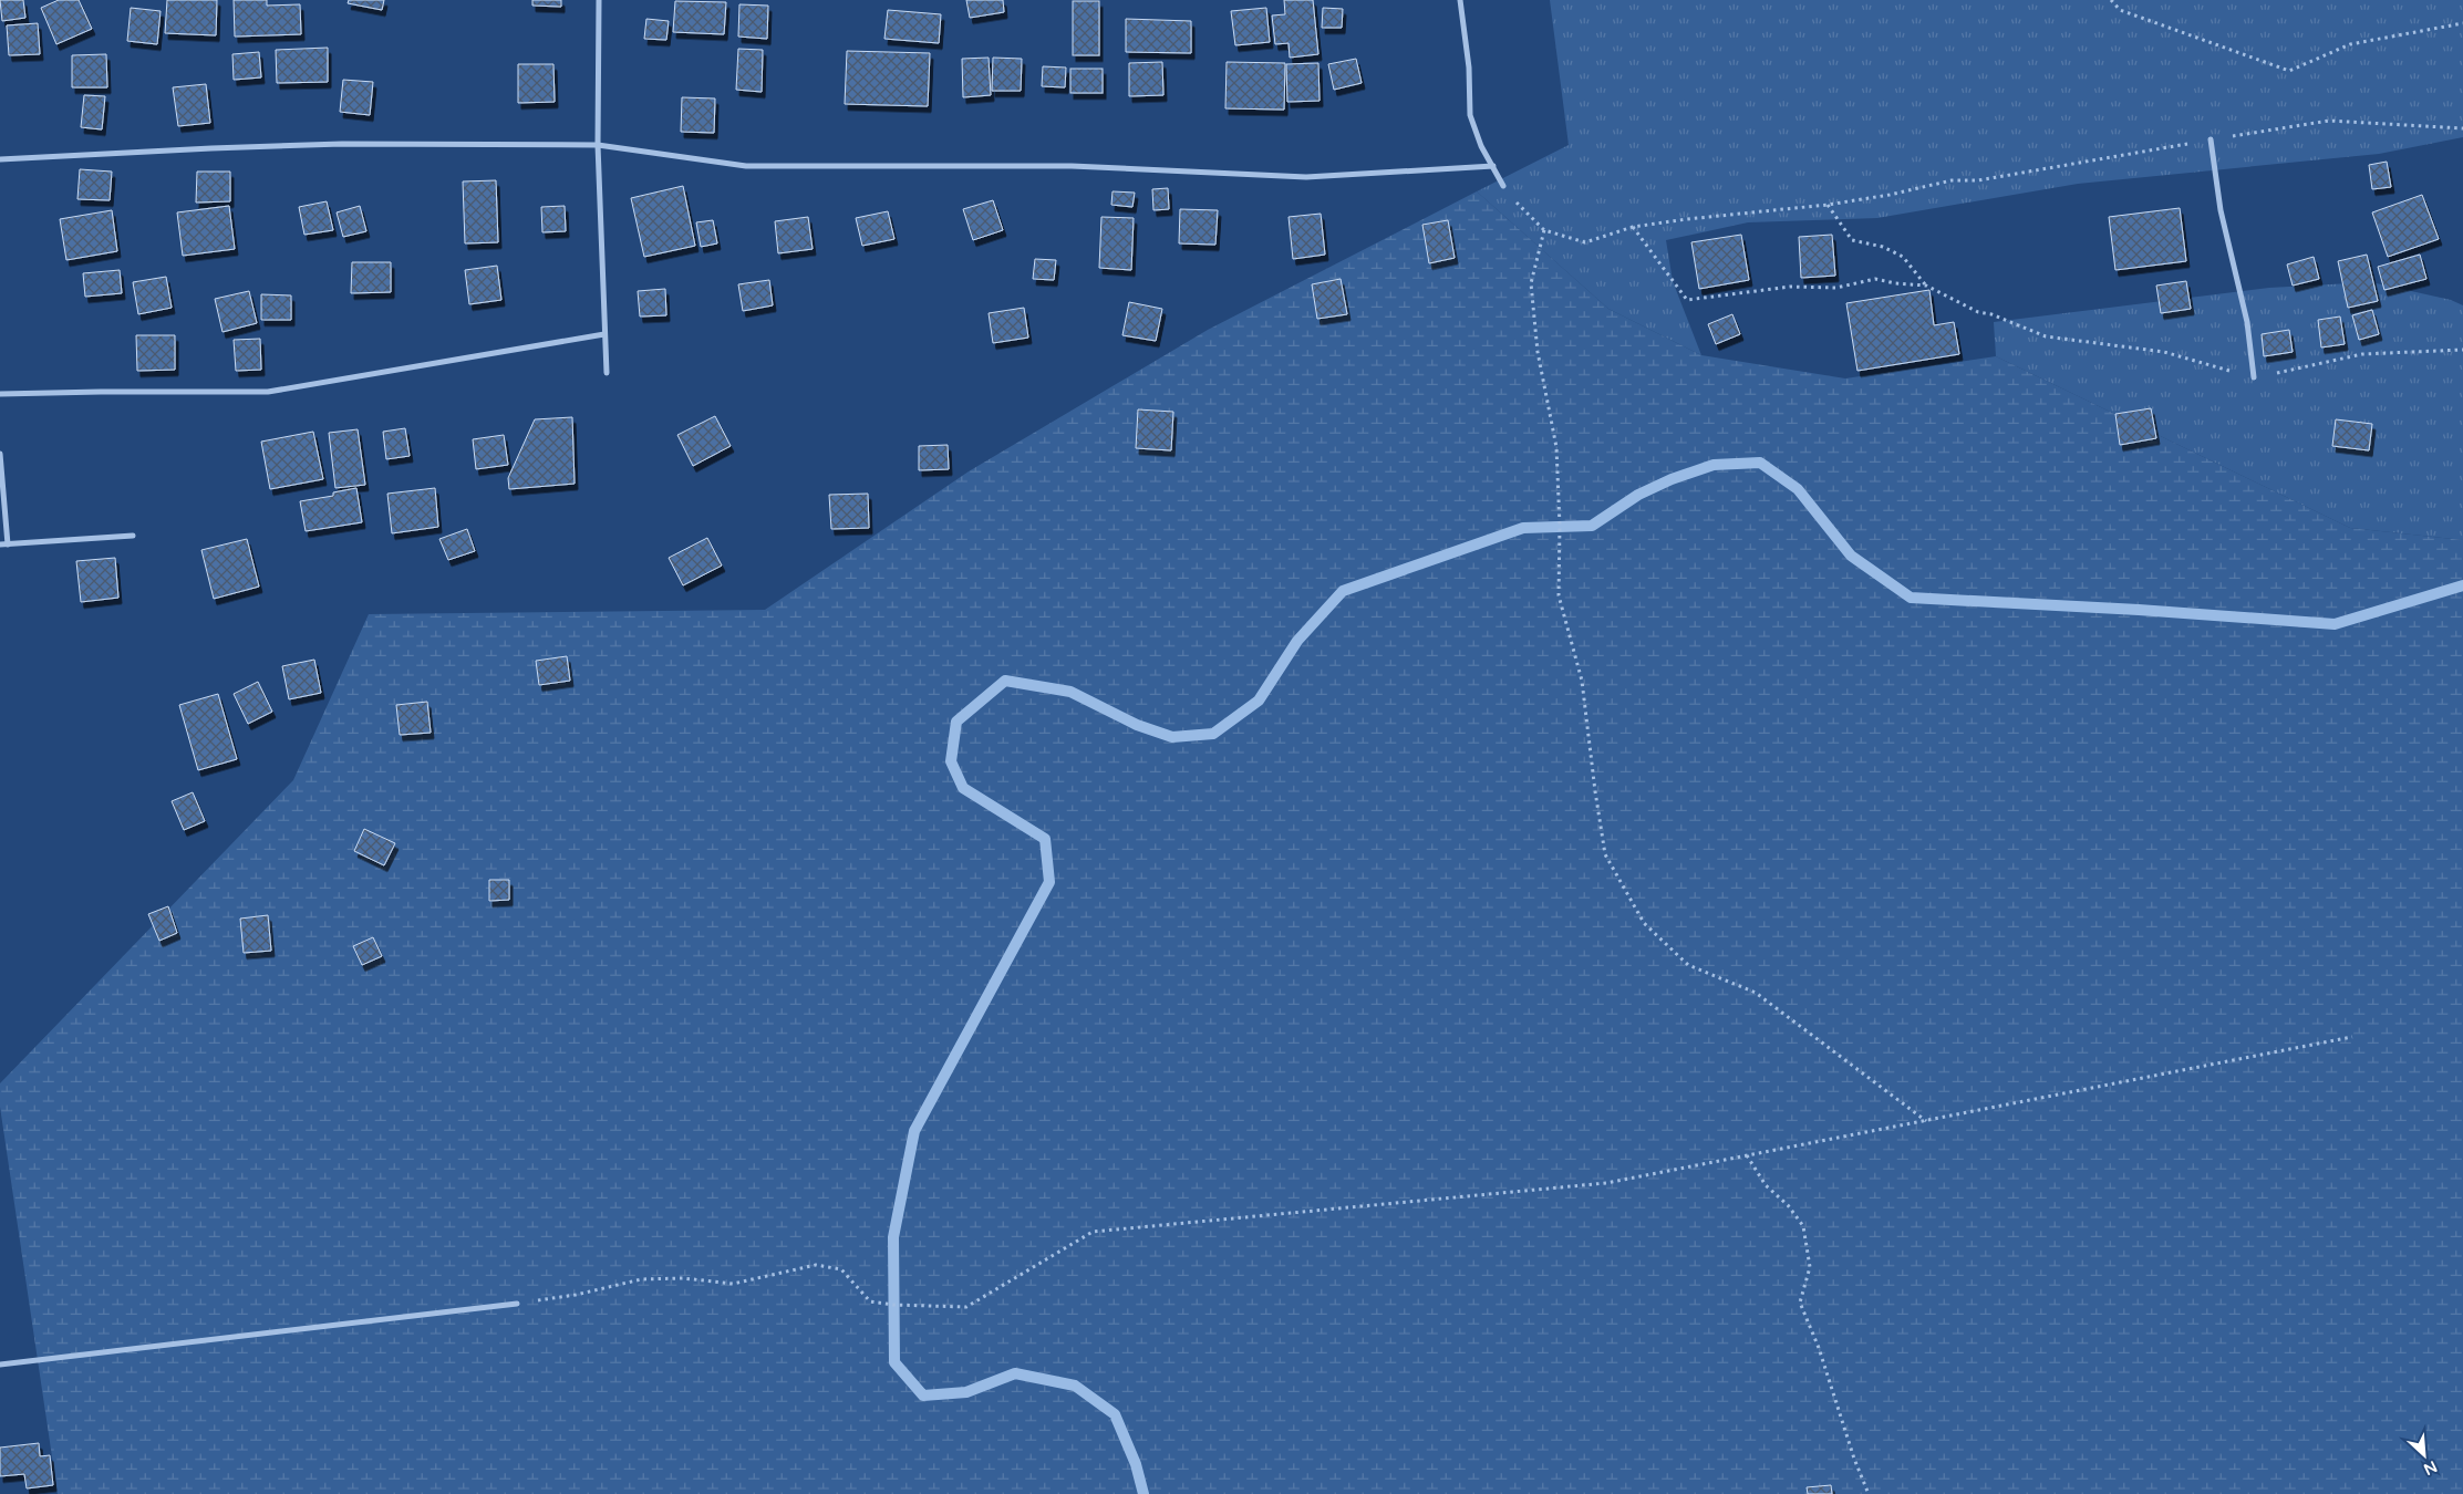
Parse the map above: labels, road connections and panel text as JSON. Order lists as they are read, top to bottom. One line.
{"north":"bottom right"}
